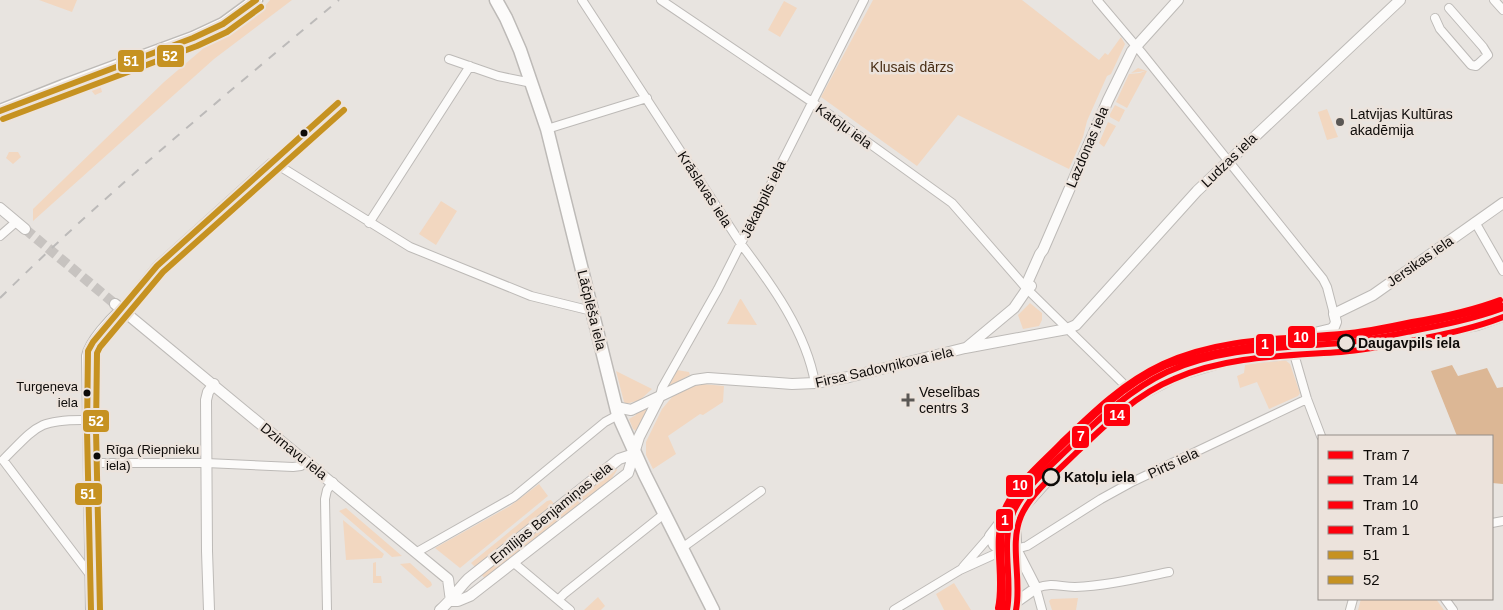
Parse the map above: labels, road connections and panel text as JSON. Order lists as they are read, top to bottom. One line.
{"streets":{"highway":["Lāčplēša iela"],"street":["Katoļu iela","Lazdonas iela","Ludzas iela","Krāslavas iela","Jēkabpils iela","Jersikas iela","Firsa Sadovņikova iela","Dzirnavu iela","Pirts iela","Emīlijas Benjamiņas iela"]},"crossings":[["Katoļu iela","Lazdonas iela"],["Katoļu iela","Ludzas iela"],["Katoļu iela","Jēkabpils iela"],["Katoļu iela","Firsa Sadovņikova iela"],["Lazdonas iela","Firsa Sadovņikova iela"],["Ludzas iela","Firsa Sadovņikova iela"],["Krāslavas iela","Jēkabpils iela"],["Krāslavas iela","Firsa Sadovņikova iela"],["Jēkabpils iela","Firsa Sadovņikova iela"],["Lāčplēša iela","Firsa Sadovņikova iela"],["Lāčplēša iela","Emīlijas Benjamiņas iela"],["Dzirnavu iela","Emīlijas Benjamiņas iela"]],"parks":["Klusais dārzs"],"places":{"other":["Latvijas Kultūras akadēmija","Daugavpils iela","Turgeņeva iela","Rīga (Riepnieku iela)","Katoļu iela"],"health":["Veselības centrs 3"]},"lines":["transit line 51","transit line 52","tram line 10","tram line 1","tram line 7","tram line 14"],"legend":["Tram 7","Tram 14","Tram 10","Tram 1","51","52"]}
